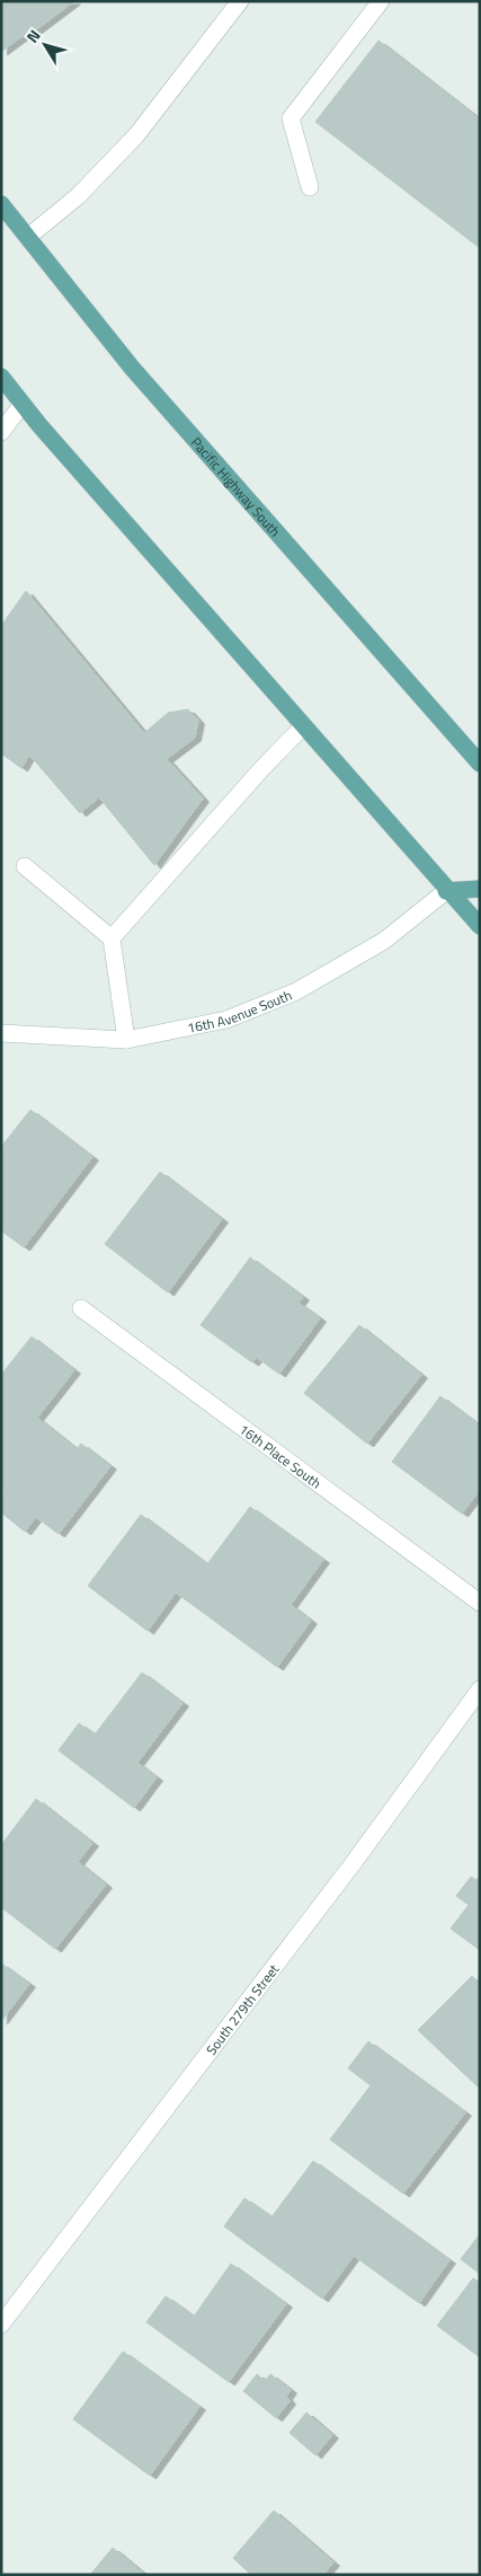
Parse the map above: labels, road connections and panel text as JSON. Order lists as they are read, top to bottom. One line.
{"streets":{"main road":["Pacific Highway South"],"street":["16th Avenue South","16th Place South","South 279th Street"]},"north":"top left"}
